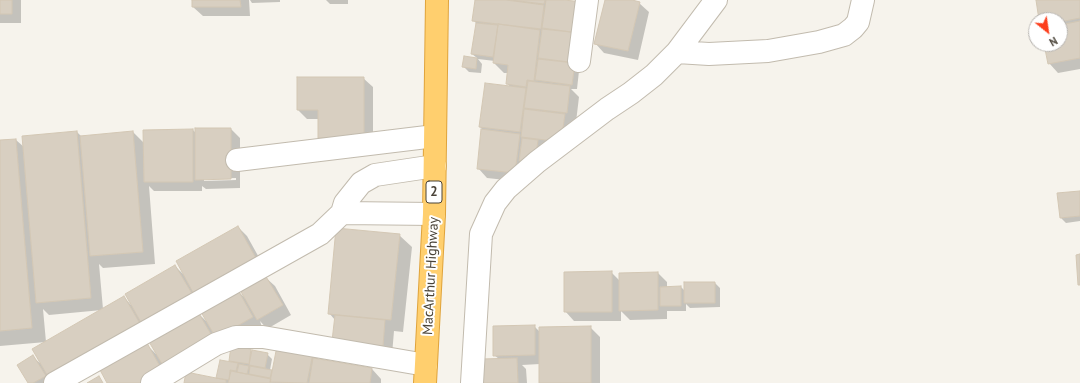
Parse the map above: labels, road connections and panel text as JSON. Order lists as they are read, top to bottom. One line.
{"streets":{"highway":["2","MacArthur Highway"]},"north":"bottom right"}
